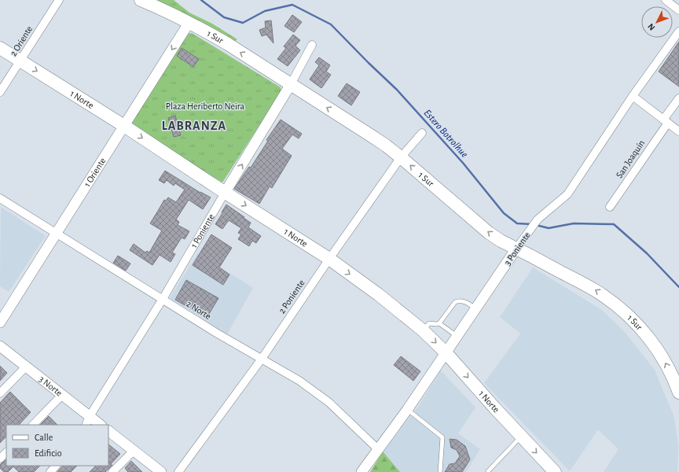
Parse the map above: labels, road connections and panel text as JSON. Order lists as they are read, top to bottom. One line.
{"streets":{"main road":["1 Sur","1 Norte"],"street":["2 Oriente","San Joaquín","1 Oriente","1 Poniente","3 Poniente","2 Poniente","2 Norte","3 Norte"]},"crossings":[["1 Sur","1 Oriente"],["1 Sur","1 Poniente"],["1 Sur","3 Poniente"],["1 Sur","2 Poniente"],["2 Oriente","1 Norte"],["1 Norte","1 Oriente"],["1 Norte","1 Poniente"],["1 Norte","3 Poniente"],["1 Norte","2 Poniente"],["1 Oriente","2 Norte"],["1 Poniente","2 Norte"],["1 Poniente","3 Norte"],["3 Poniente","2 Norte"],["2 Poniente","2 Norte"]],"one_way":["1 Sur","1 Norte"],"districts":["LABRANZA"],"water":["Estero Botrolhue"],"parks":["Plaza Heriberto Neira"],"legend":["Calle","Edificio"],"north":"bottom left"}
